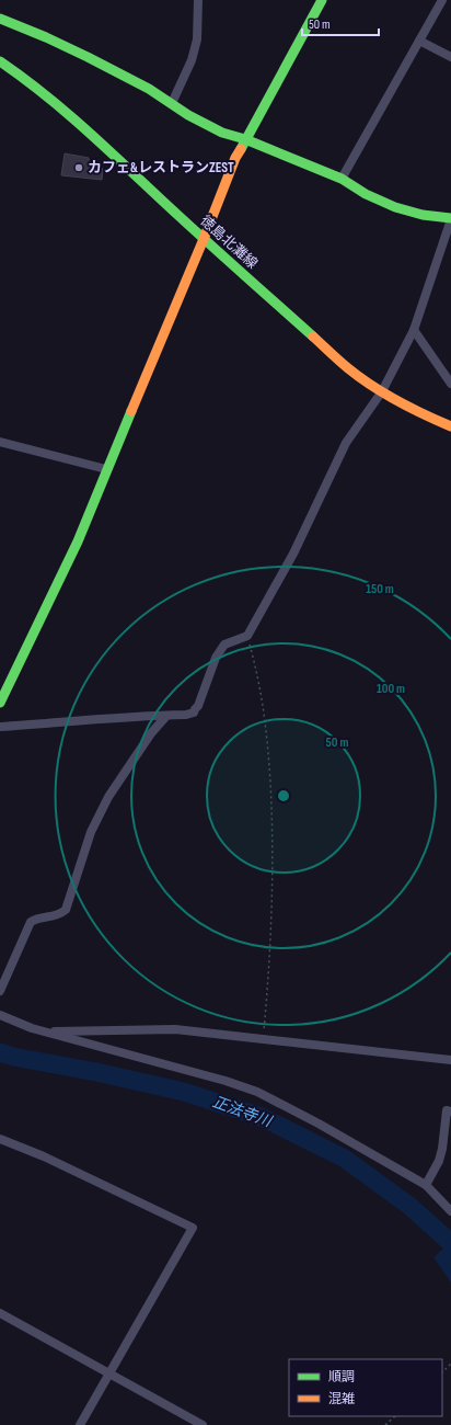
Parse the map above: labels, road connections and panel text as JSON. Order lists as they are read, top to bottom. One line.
{"streets":{"main road":["徳島北灘線"]},"water":["正法寺川"],"places":["カフェ&レストランZEST"],"legend":["順調","混雑"],"scale_bar":"50 m","rings":["150 m","100 m","50 m"]}
